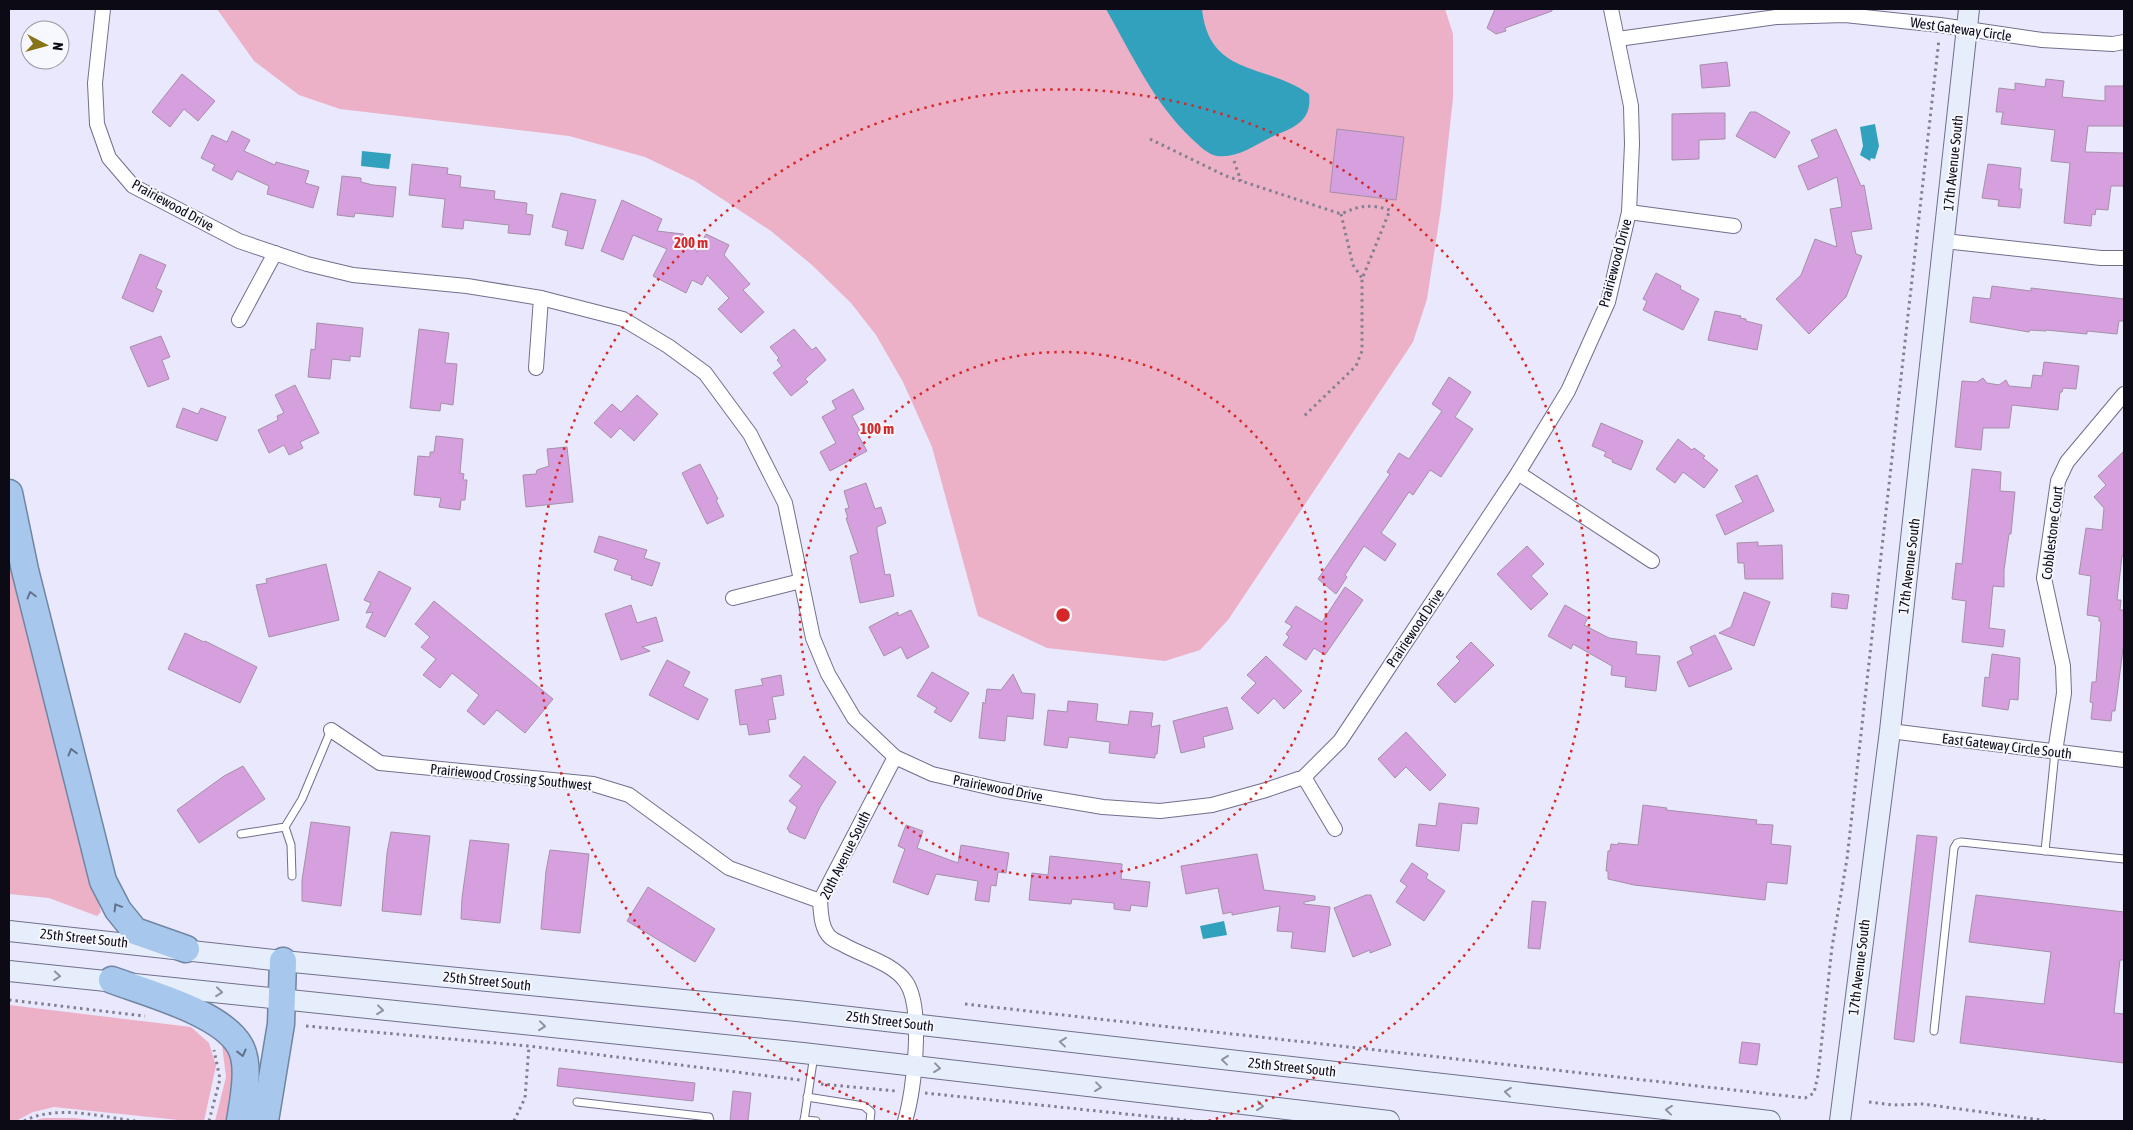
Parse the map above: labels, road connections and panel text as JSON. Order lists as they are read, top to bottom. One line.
{"streets":{"main road":["17th Avenue South","25th Street South"],"street":["West Gateway Circle","Prairiewood Drive","Cobblestone Court","East Gateway Circle South","Prairiewood Crossing Southwest","20th Avenue South"]},"crossings":[["West Gateway Circle","17th Avenue South"],["West Gateway Circle","Prairiewood Drive"],["17th Avenue South","East Gateway Circle South"],["Prairiewood Drive","20th Avenue South"],["Cobblestone Court","East Gateway Circle South"],["Prairiewood Crossing Southwest","20th Avenue South"],["20th Avenue South","25th Street South"]],"north":"right","rings":["200 m","100 m"]}
